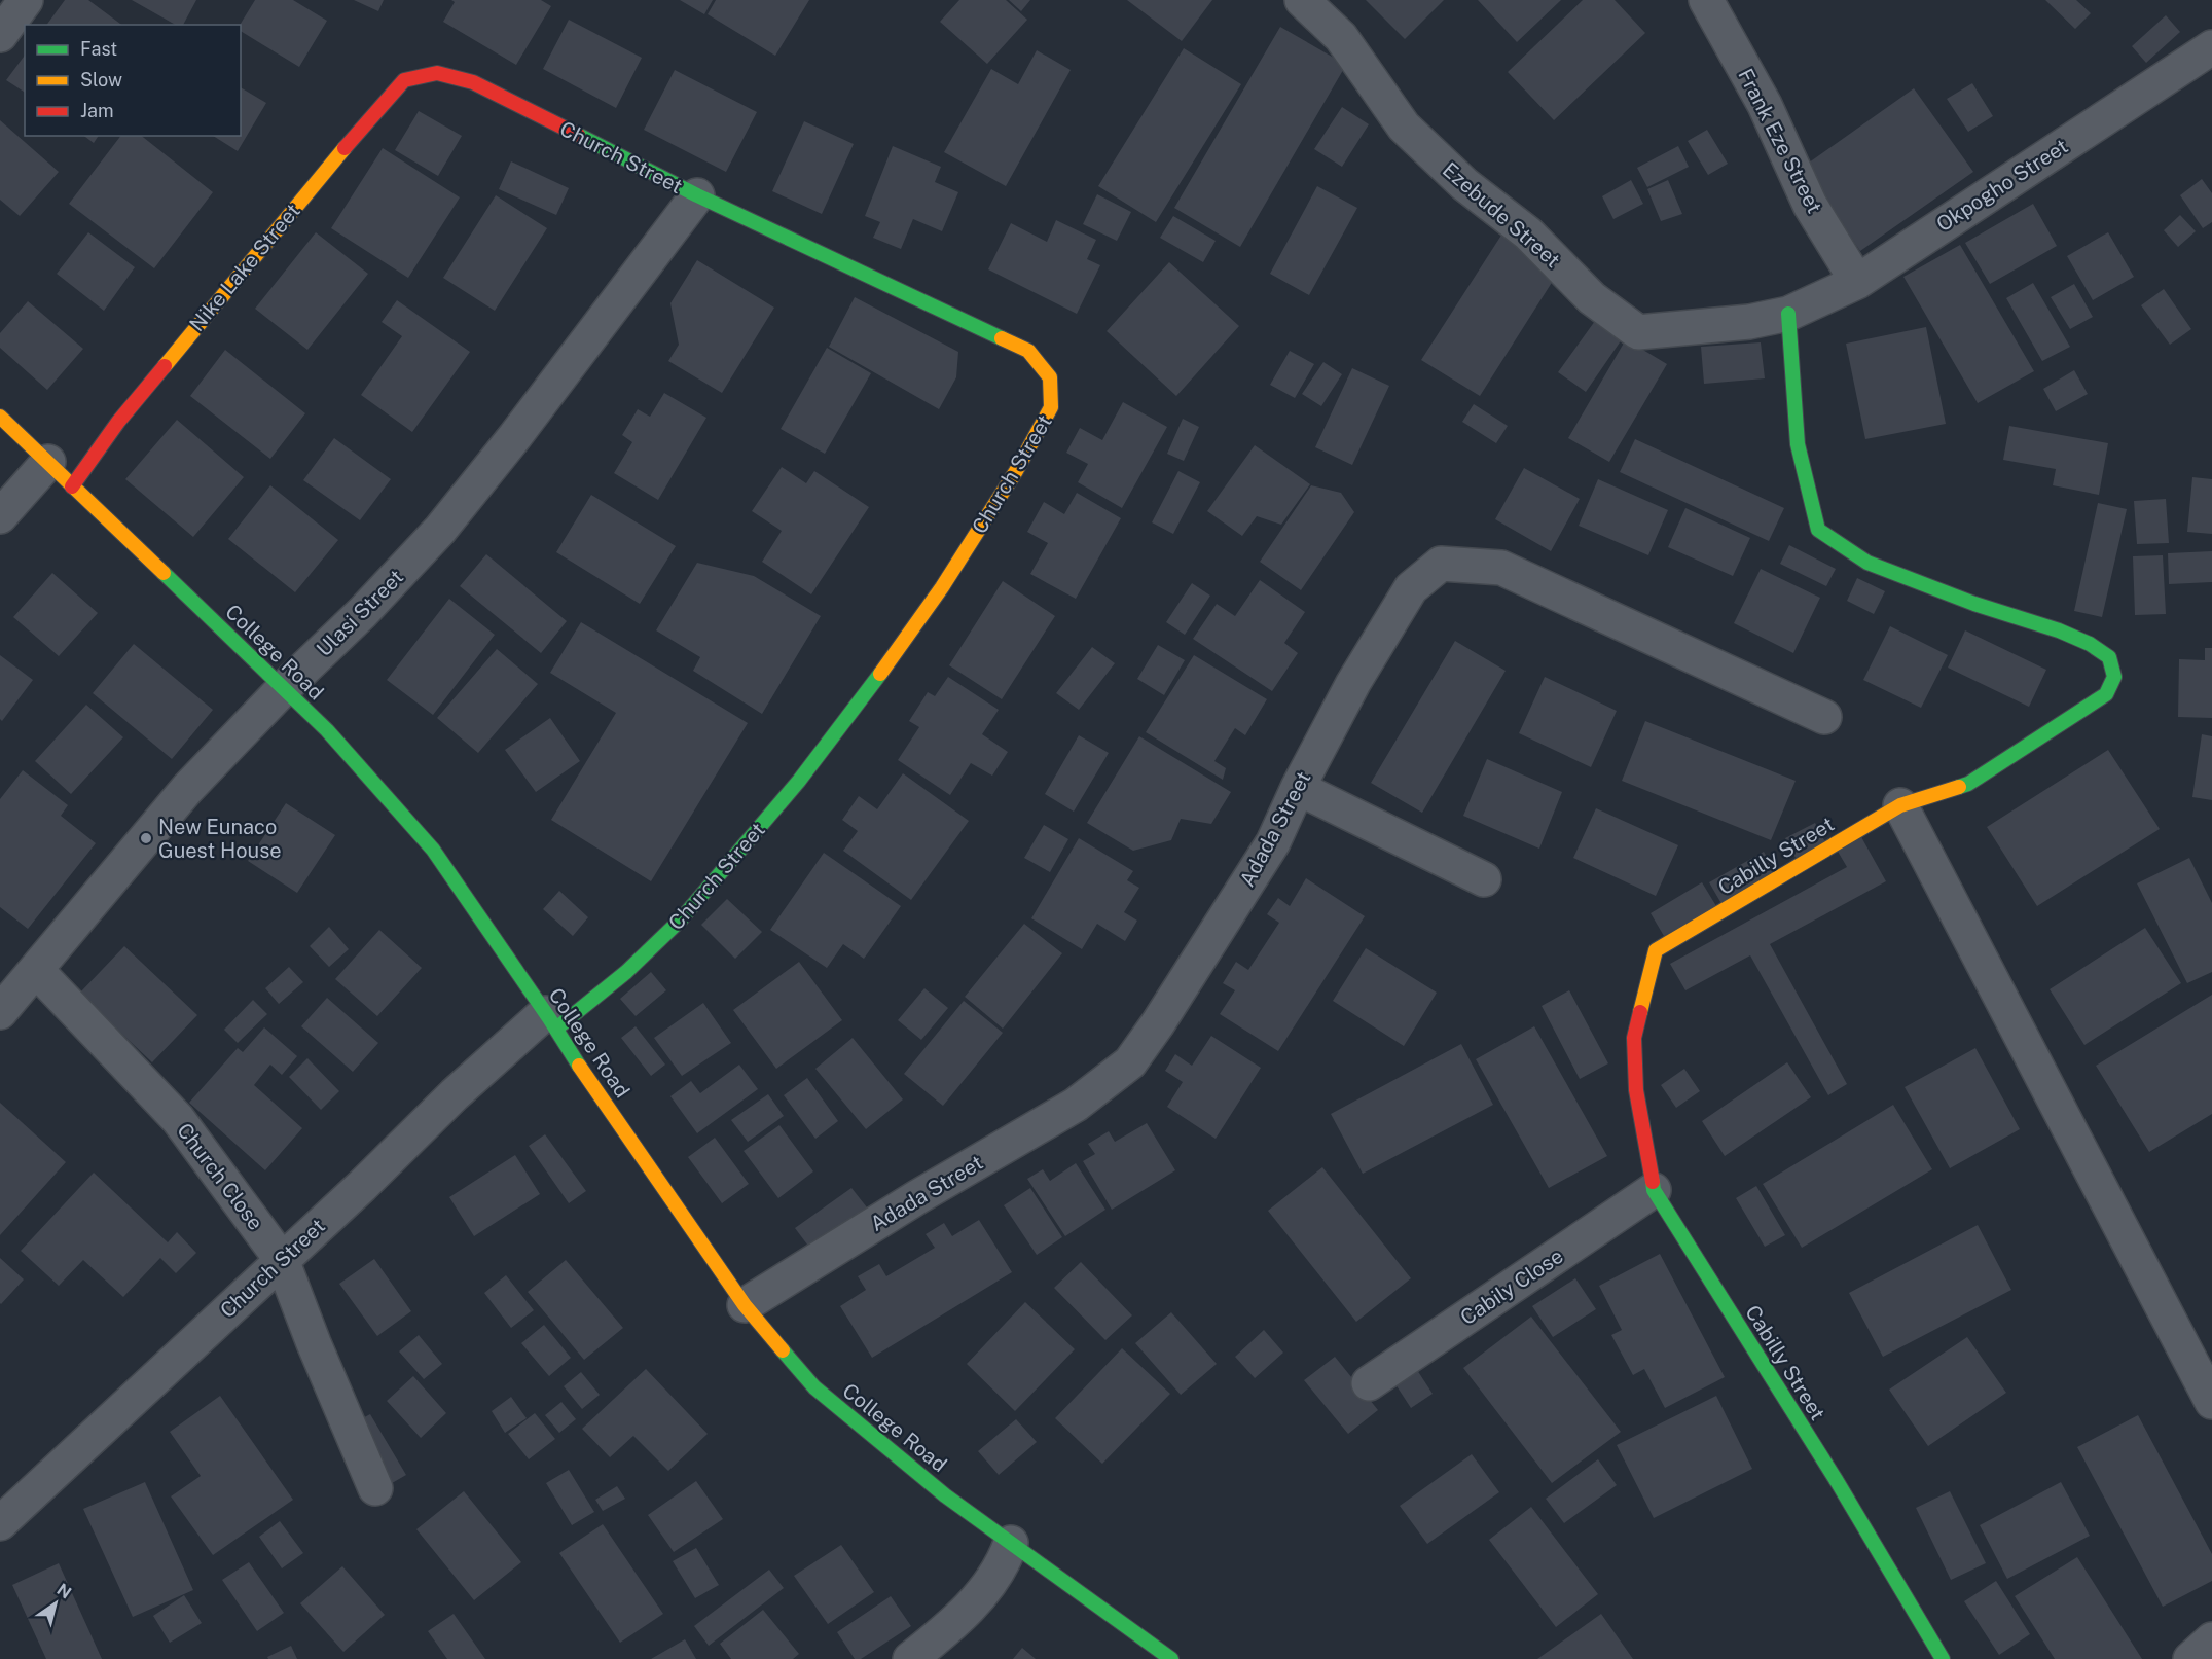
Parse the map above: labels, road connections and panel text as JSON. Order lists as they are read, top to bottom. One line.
{"streets":{"street":["Frank Eze Street","Church Street","Okpogho Street","Ezebude Street","Nike Lake Street","Ulasi Street","College Road","Adada Street","Cabilly Street","Church Close","Cabily Close"]},"crossings":[["Frank Eze Street","Okpogho Street"],["Church Street","Nike Lake Street"],["Church Street","Ulasi Street"],["Church Street","College Road"],["Church Street","Church Close"],["Okpogho Street","Ezebude Street"],["Okpogho Street","Cabilly Street"],["Ezebude Street","Cabilly Street"],["Nike Lake Street","College Road"],["Ulasi Street","College Road"],["Ulasi Street","Church Close"],["College Road","Adada Street"],["Cabilly Street","Cabily Close"]],"places":["New Eunaco Guest House"],"legend":["Fast","Slow","Jam"],"north":"top right"}
